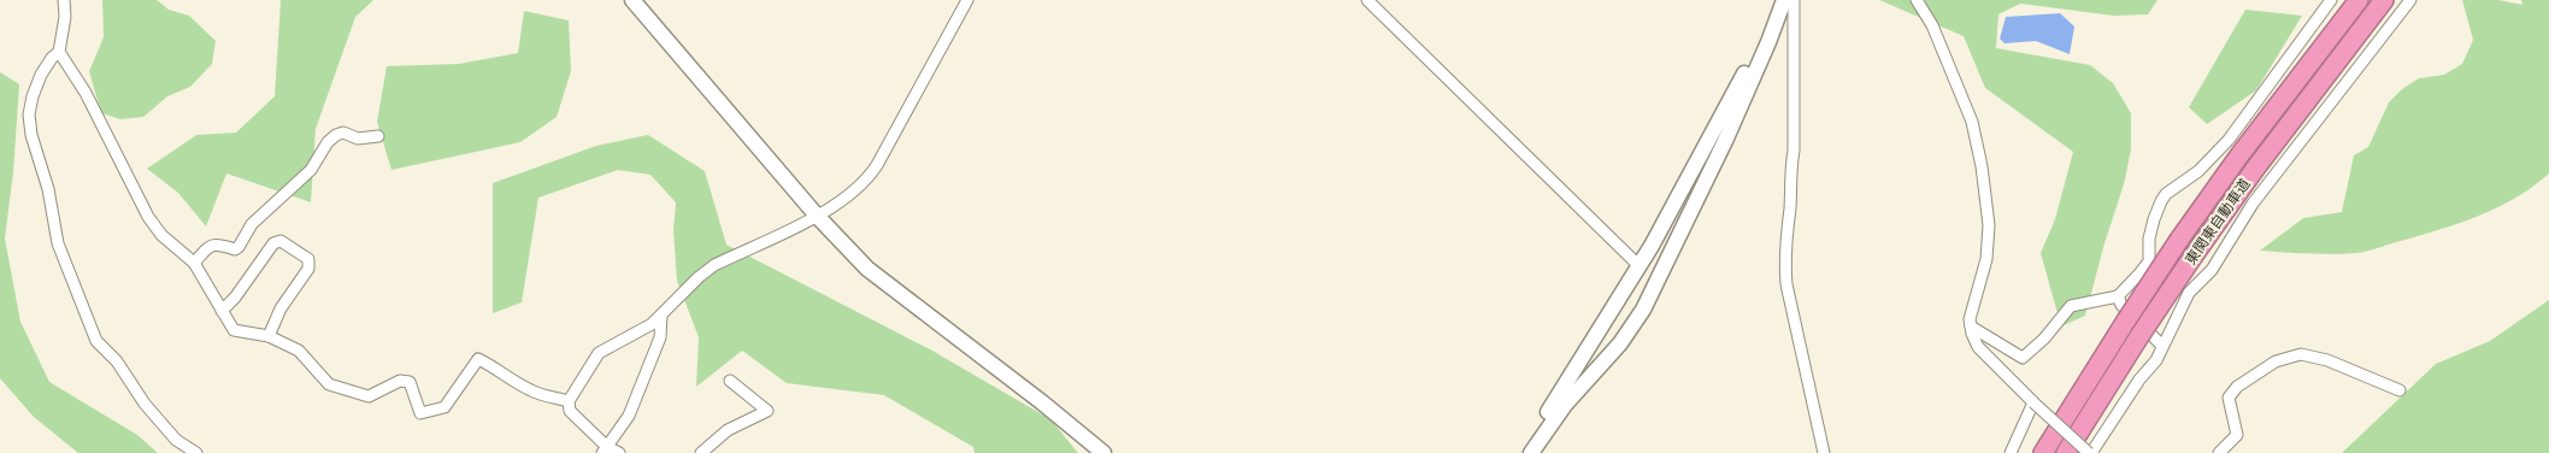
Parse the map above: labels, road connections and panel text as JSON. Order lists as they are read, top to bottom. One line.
{"streets":{"highway":["東関東自動車道"]}}
